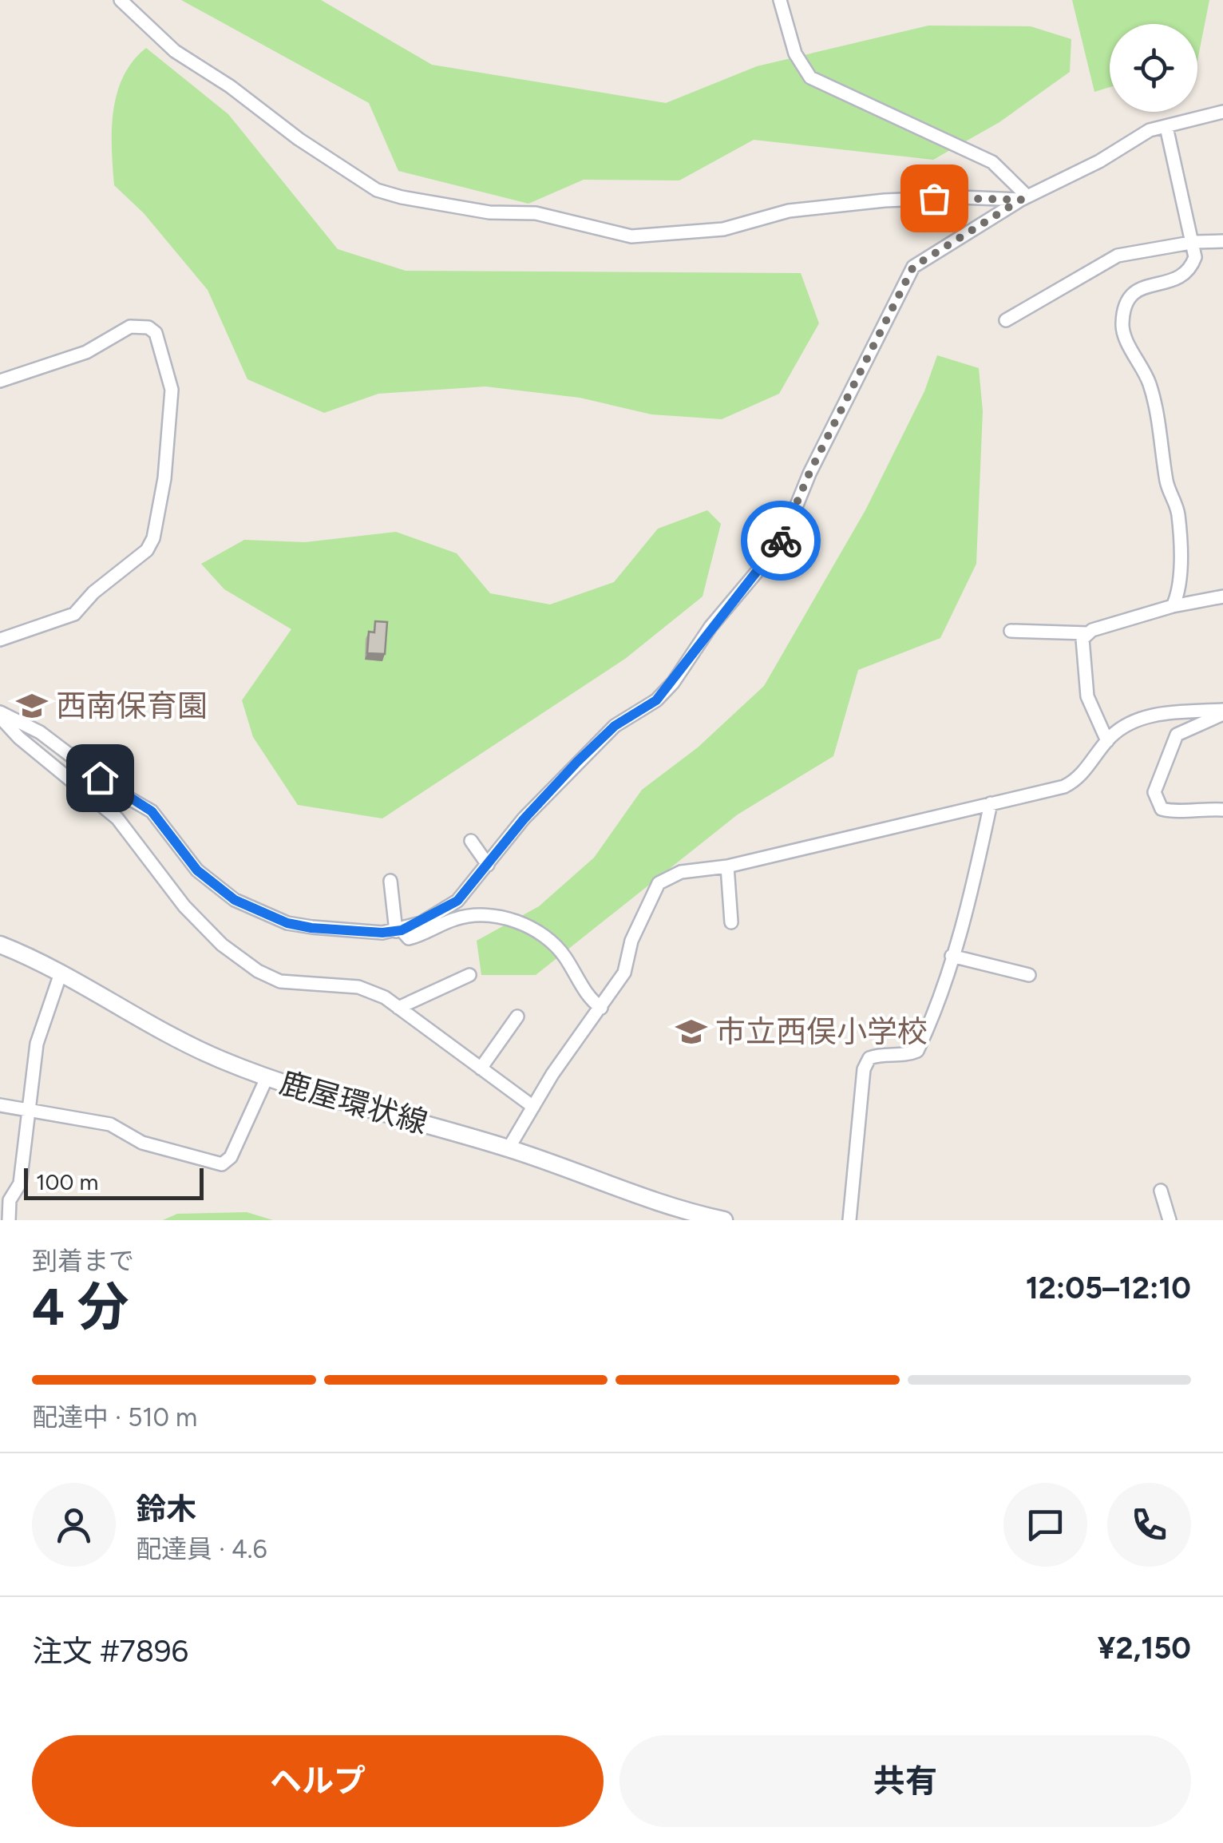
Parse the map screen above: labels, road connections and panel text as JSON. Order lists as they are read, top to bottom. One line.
{"streets":{"main road":["鹿屋環状線"]},"places":{"school or university":["西南保育園","市立西俣小学校"]},"scale_bar":"100 m","page":{"scale":"100 m","heading":["4 分","到着まで","12:05–12:10"],"panel":["鈴木","配達員 · 4.6","注文 #7896","¥2,150"],"bar":"配達中 · 510 m","buttons":["ヘルプ","共有"]}}
